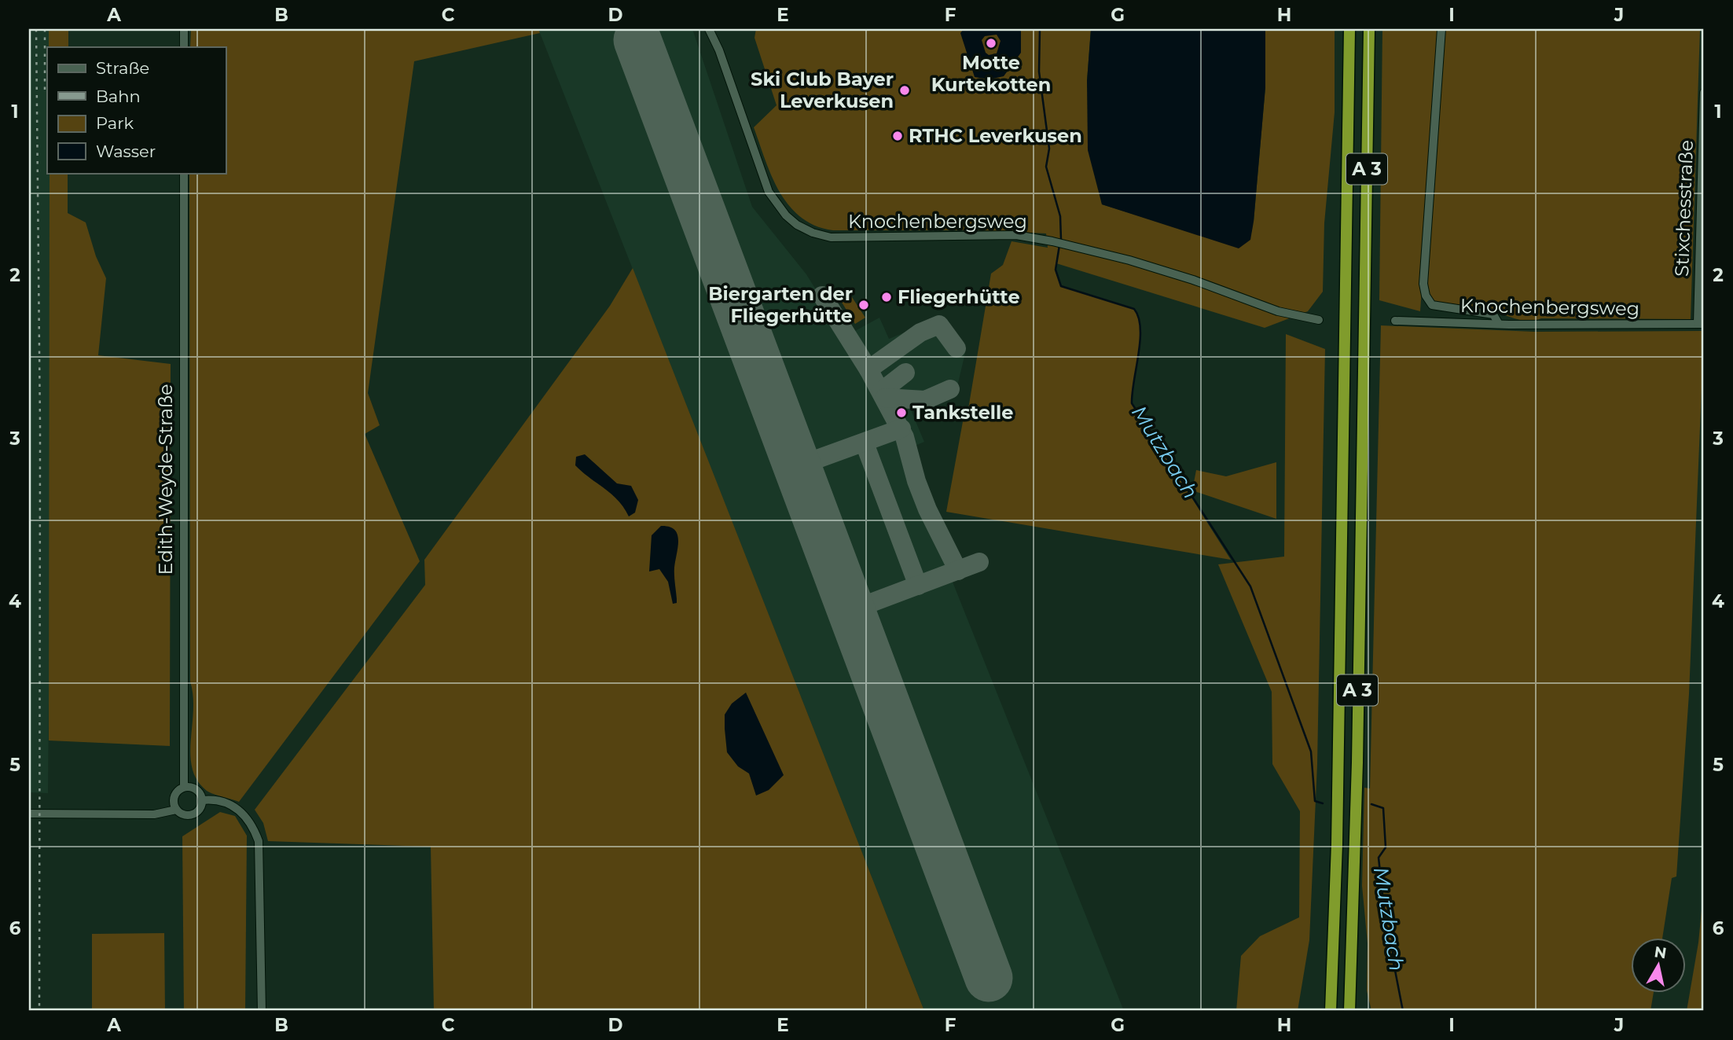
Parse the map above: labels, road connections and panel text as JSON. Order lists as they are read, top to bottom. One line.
{"streets":{"highway":["A 3"],"street":["Stixchesstraße","Knochenbergsweg","Edith-Weyde-Straße"]},"crossings":[["Stixchesstraße","Knochenbergsweg"]],"water":["Mutzbach"],"places":["Motte Kurtekotten","Ski Club Bayer Leverkusen","RTHC Leverkusen","Fliegerhütte","Biergarten der Fliegerhütte","Tankstelle"],"legend":["Straße","Bahn","Park","Wasser"],"north":"top","grid":{"columns":["A","B","C","D","E","F","G","H","I","J"],"rows":["1","2","3","4","5","6"]}}
